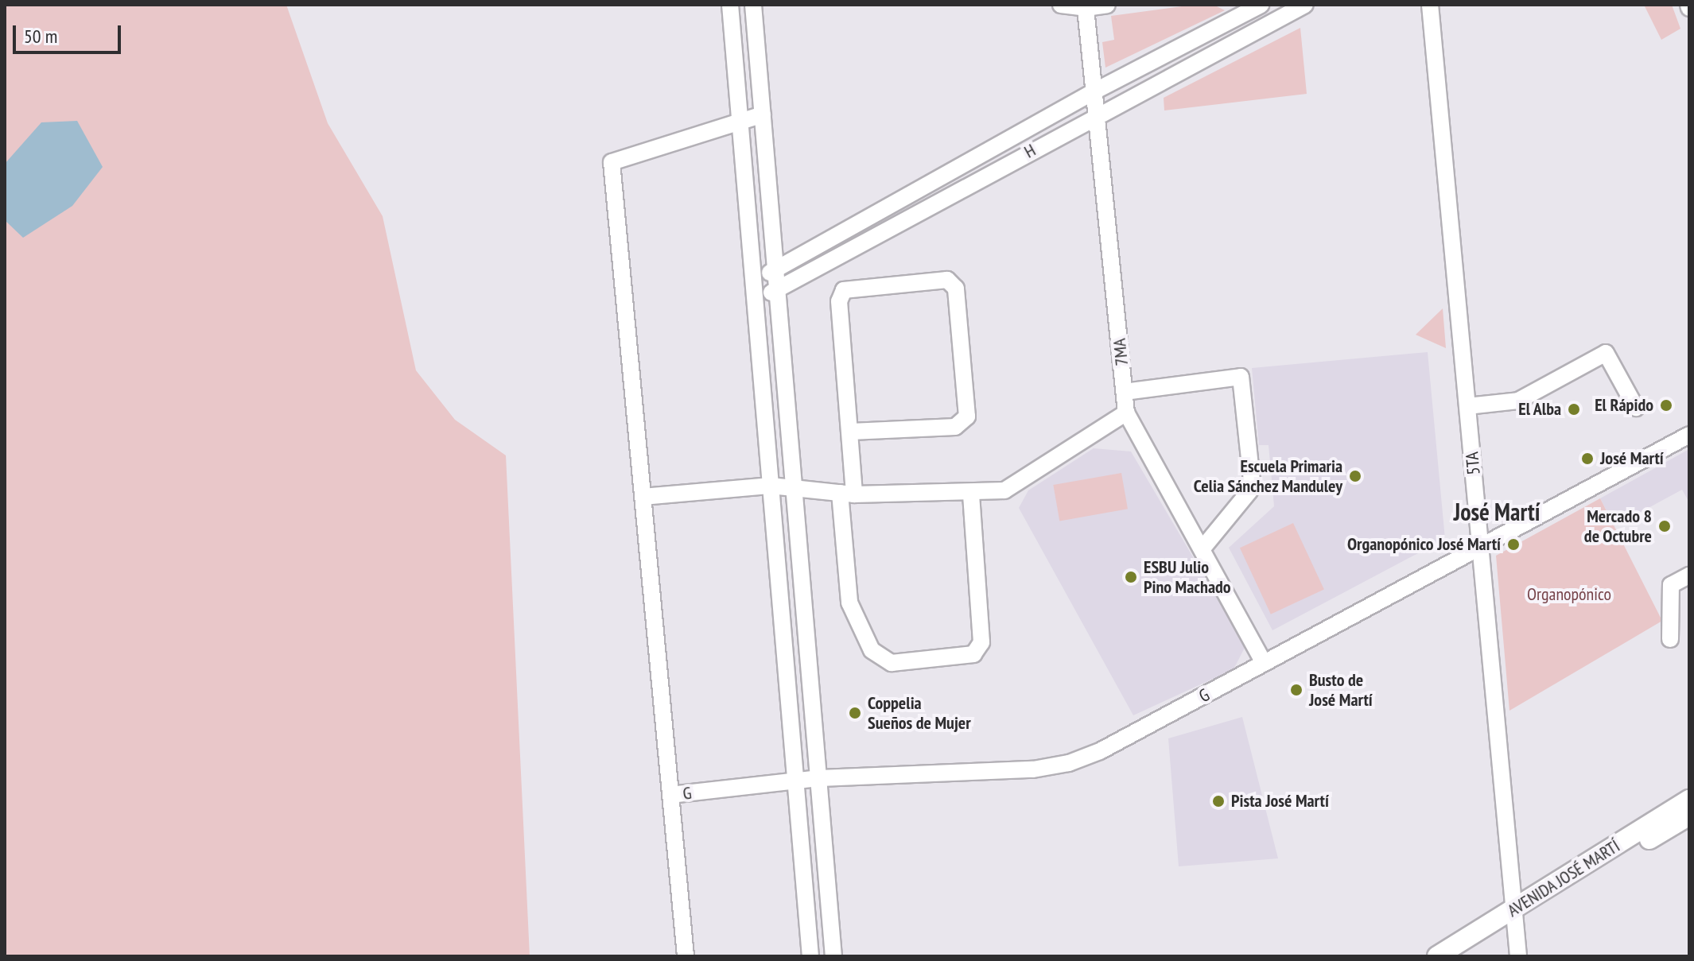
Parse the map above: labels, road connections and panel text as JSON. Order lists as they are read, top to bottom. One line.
{"streets":{"main road":["AVENIDA JOSÉ MARTÍ"],"street":["H","7MA","5TA","G"]},"crossings":[["H","7MA"],["7MA","G"],["5TA","G"],["5TA","AVENIDA JOSÉ MARTÍ"]],"districts":["José Martí"],"parks":["Organopónico"],"places":["El Rápido","El Alba","José Martí","Escuela Primaria Celia Sánchez Manduley","Mercado 8 de Octubre","Organopónico José Martí","ESBU Julio Pino Machado","Busto de José Martí","Coppelia Sueños de Mujer","Pista José Martí"],"scale_bar":"50 m"}
